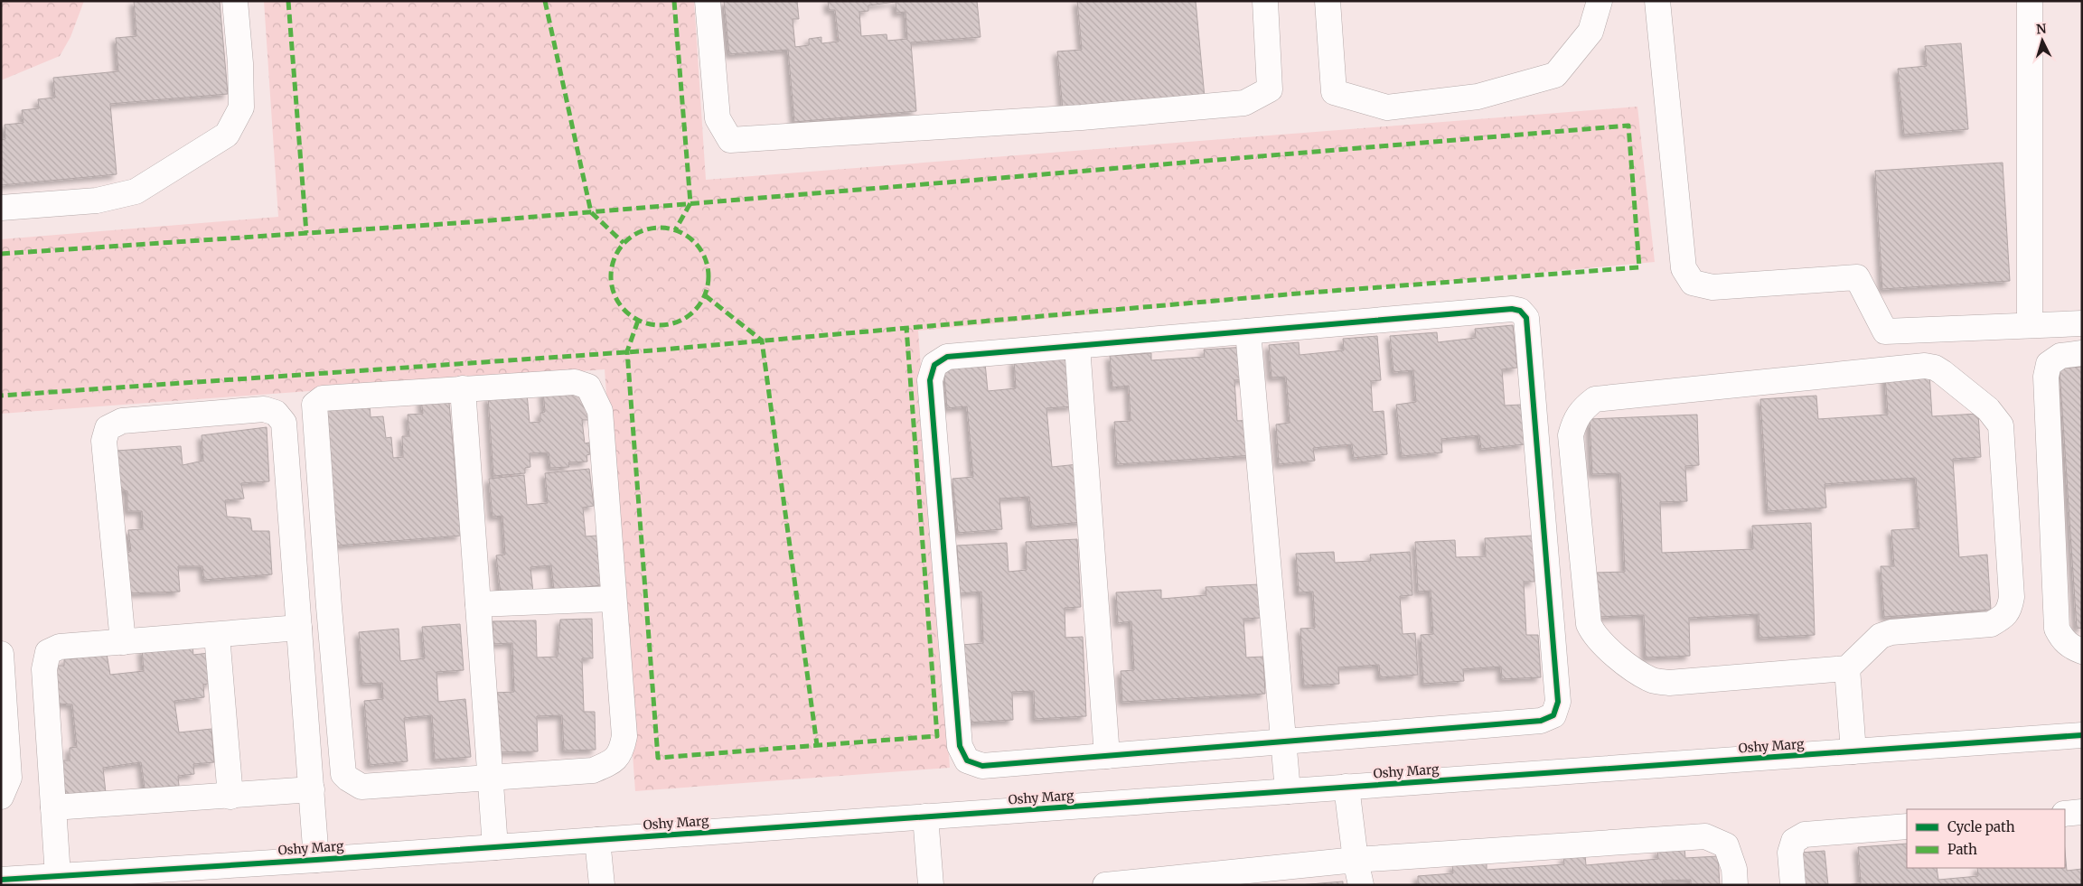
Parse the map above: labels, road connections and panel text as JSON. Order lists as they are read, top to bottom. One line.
{"streets":{"street":["Oshy Marg"]},"legend":["Cycle path","Path"],"north":"top"}
